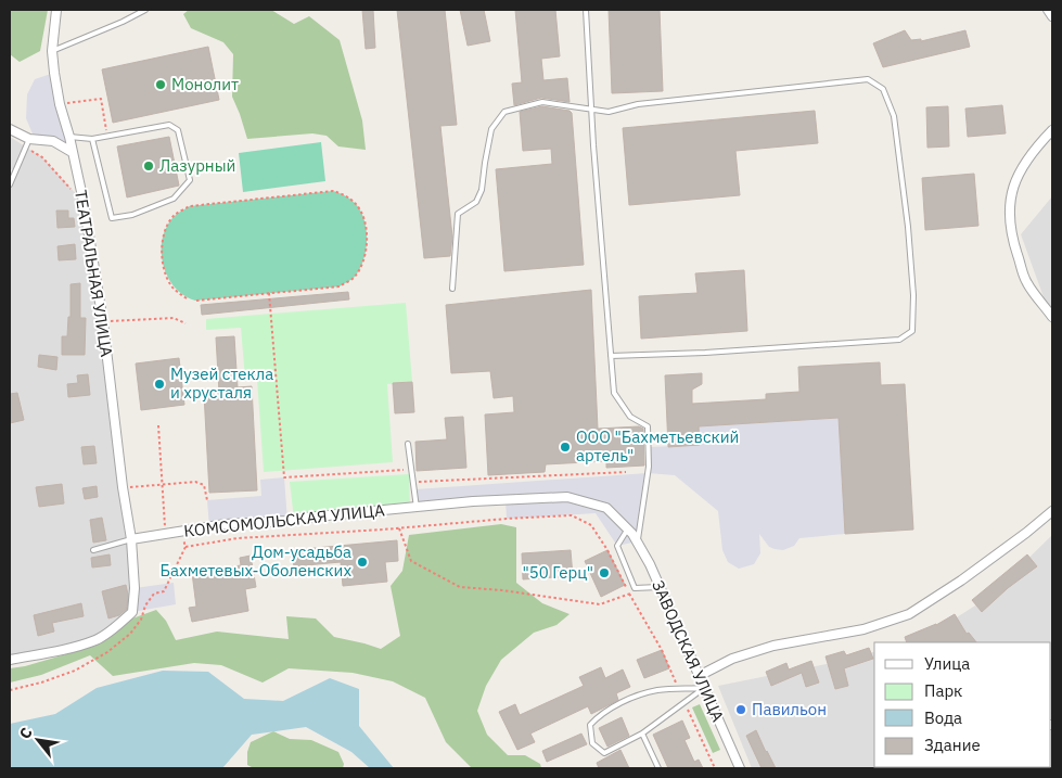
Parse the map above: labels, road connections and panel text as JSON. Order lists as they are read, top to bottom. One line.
{"streets":{"street":["ТЕАТРАЛЬНАЯ УЛИЦА","КОМСОМОЛЬСКАЯ УЛИЦА","ЗАВОДСКАЯ УЛИЦА"]},"crossings":[["ТЕАТРАЛЬНАЯ УЛИЦА","КОМСОМОЛЬСКАЯ УЛИЦА"],["КОМСОМОЛЬСКАЯ УЛИЦА","ЗАВОДСКАЯ УЛИЦА"]],"places":["Монолит","Лазурный","Музей стекла и хрусталя","ООО \"Бахметьевский артель\"","Дом-усадьба Бахметевых-Оболенских","\"50 Герц\"","Павильон"],"legend":["Улица","Парк","Вода","Здание"],"north":"top left"}
